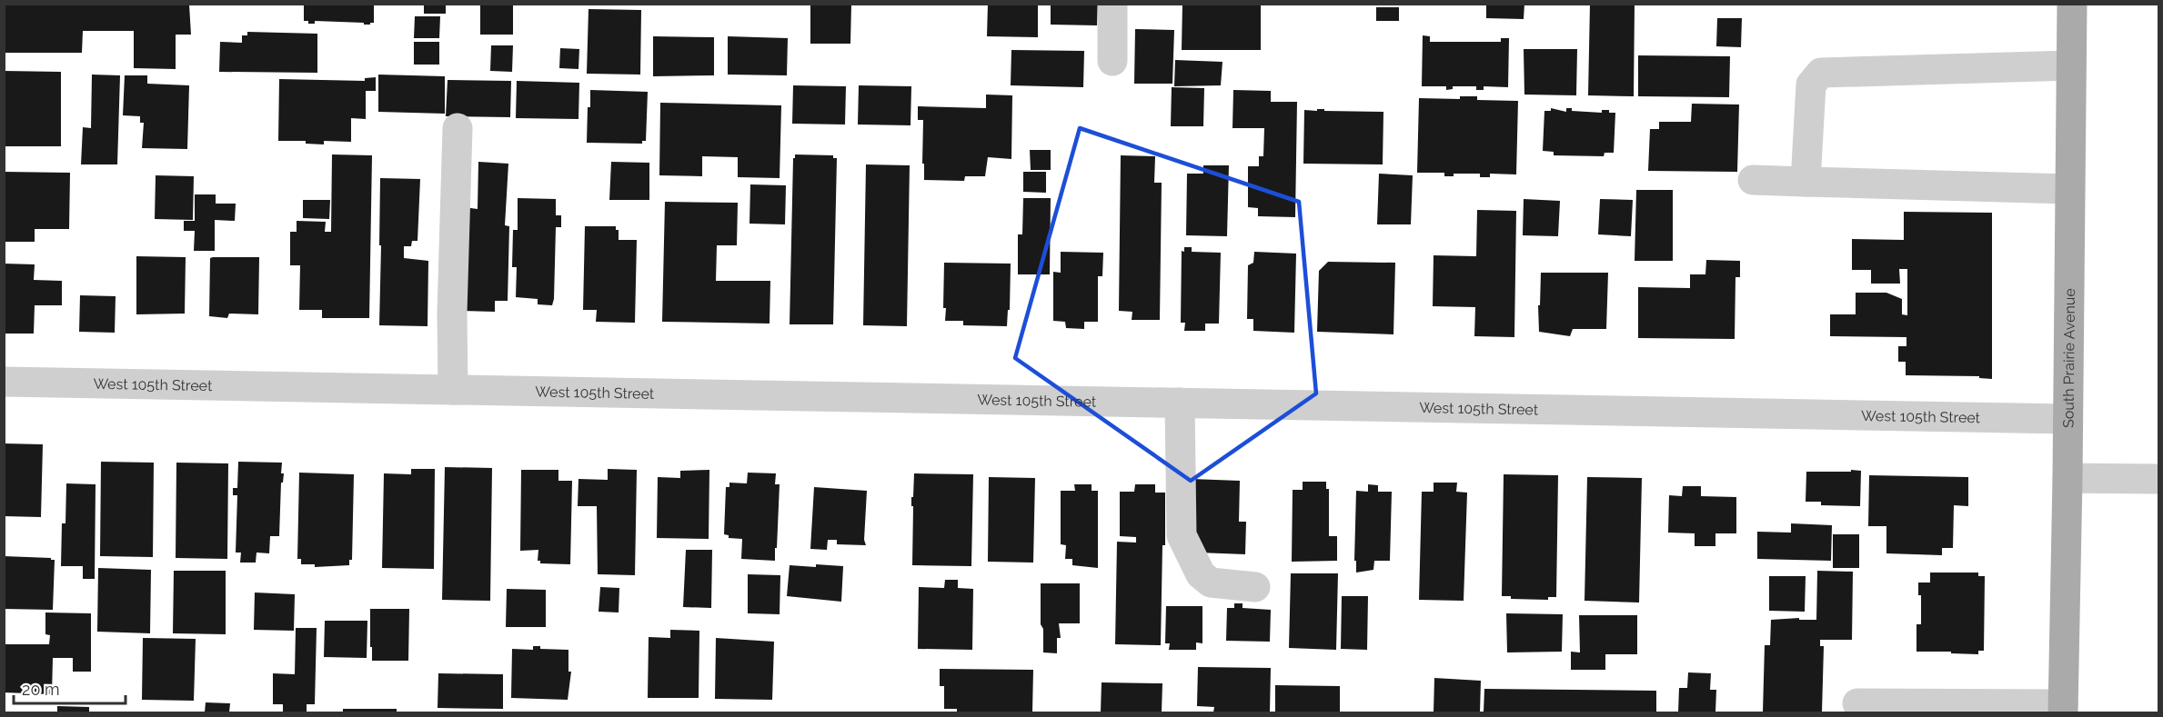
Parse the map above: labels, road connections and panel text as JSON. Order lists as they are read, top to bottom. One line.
{"streets":{"main road":["South Prairie Avenue"],"street":["West 105th Street"]},"crossings":[["South Prairie Avenue","West 105th Street"]],"scale_bar":"20 m"}
